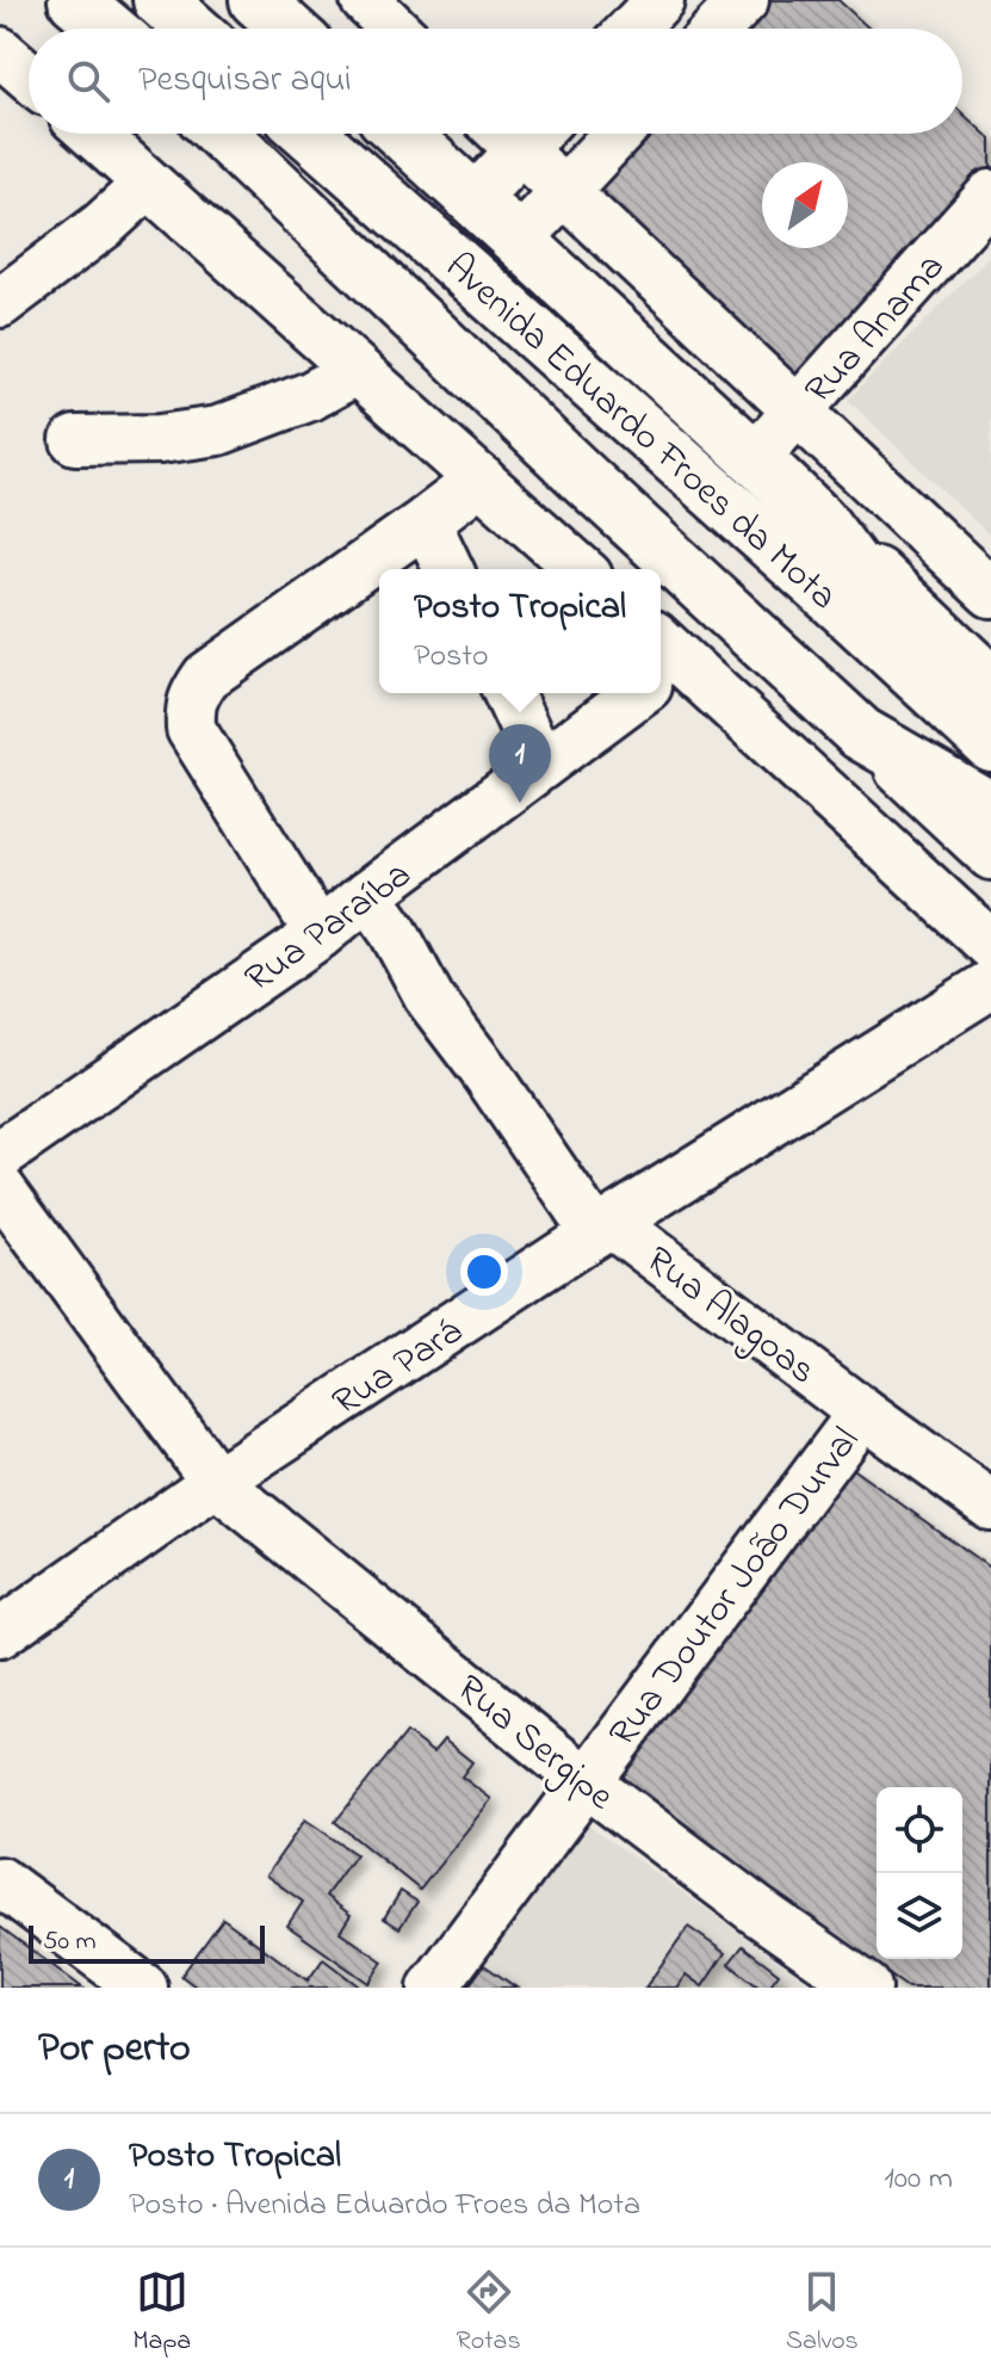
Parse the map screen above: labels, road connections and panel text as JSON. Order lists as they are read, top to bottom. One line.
{"streets":{"highway":["Avenida Eduardo Froes da Mota"],"street":["Rua Anama","Rua Paraíba","Rua Alagoas","Rua Pará","Rua Doutor João Durval","Rua Sergipe"]},"crossings":[["Rua Anama","Avenida Eduardo Froes da Mota"],["Avenida Eduardo Froes da Mota","Rua Paraíba"],["Rua Paraíba","Rua Alagoas"],["Rua Alagoas","Rua Pará"],["Rua Alagoas","Rua Doutor João Durval"],["Rua Pará","Rua Sergipe"],["Rua Doutor João Durval","Rua Sergipe"]],"scale_bar":"50 m","north":"top right","page":{"search":"Pesquisar aqui","popup":["Posto Tropical","Posto"],"pins":"1","scale":"50 m","heading":"Por perto","list":[{"mark":"1","name":"Posto Tropical","note":"Posto · Avenida Eduardo Froes da Mota","value":"100 m"}],"nav":["Mapa","Rotas","Salvos"]}}
